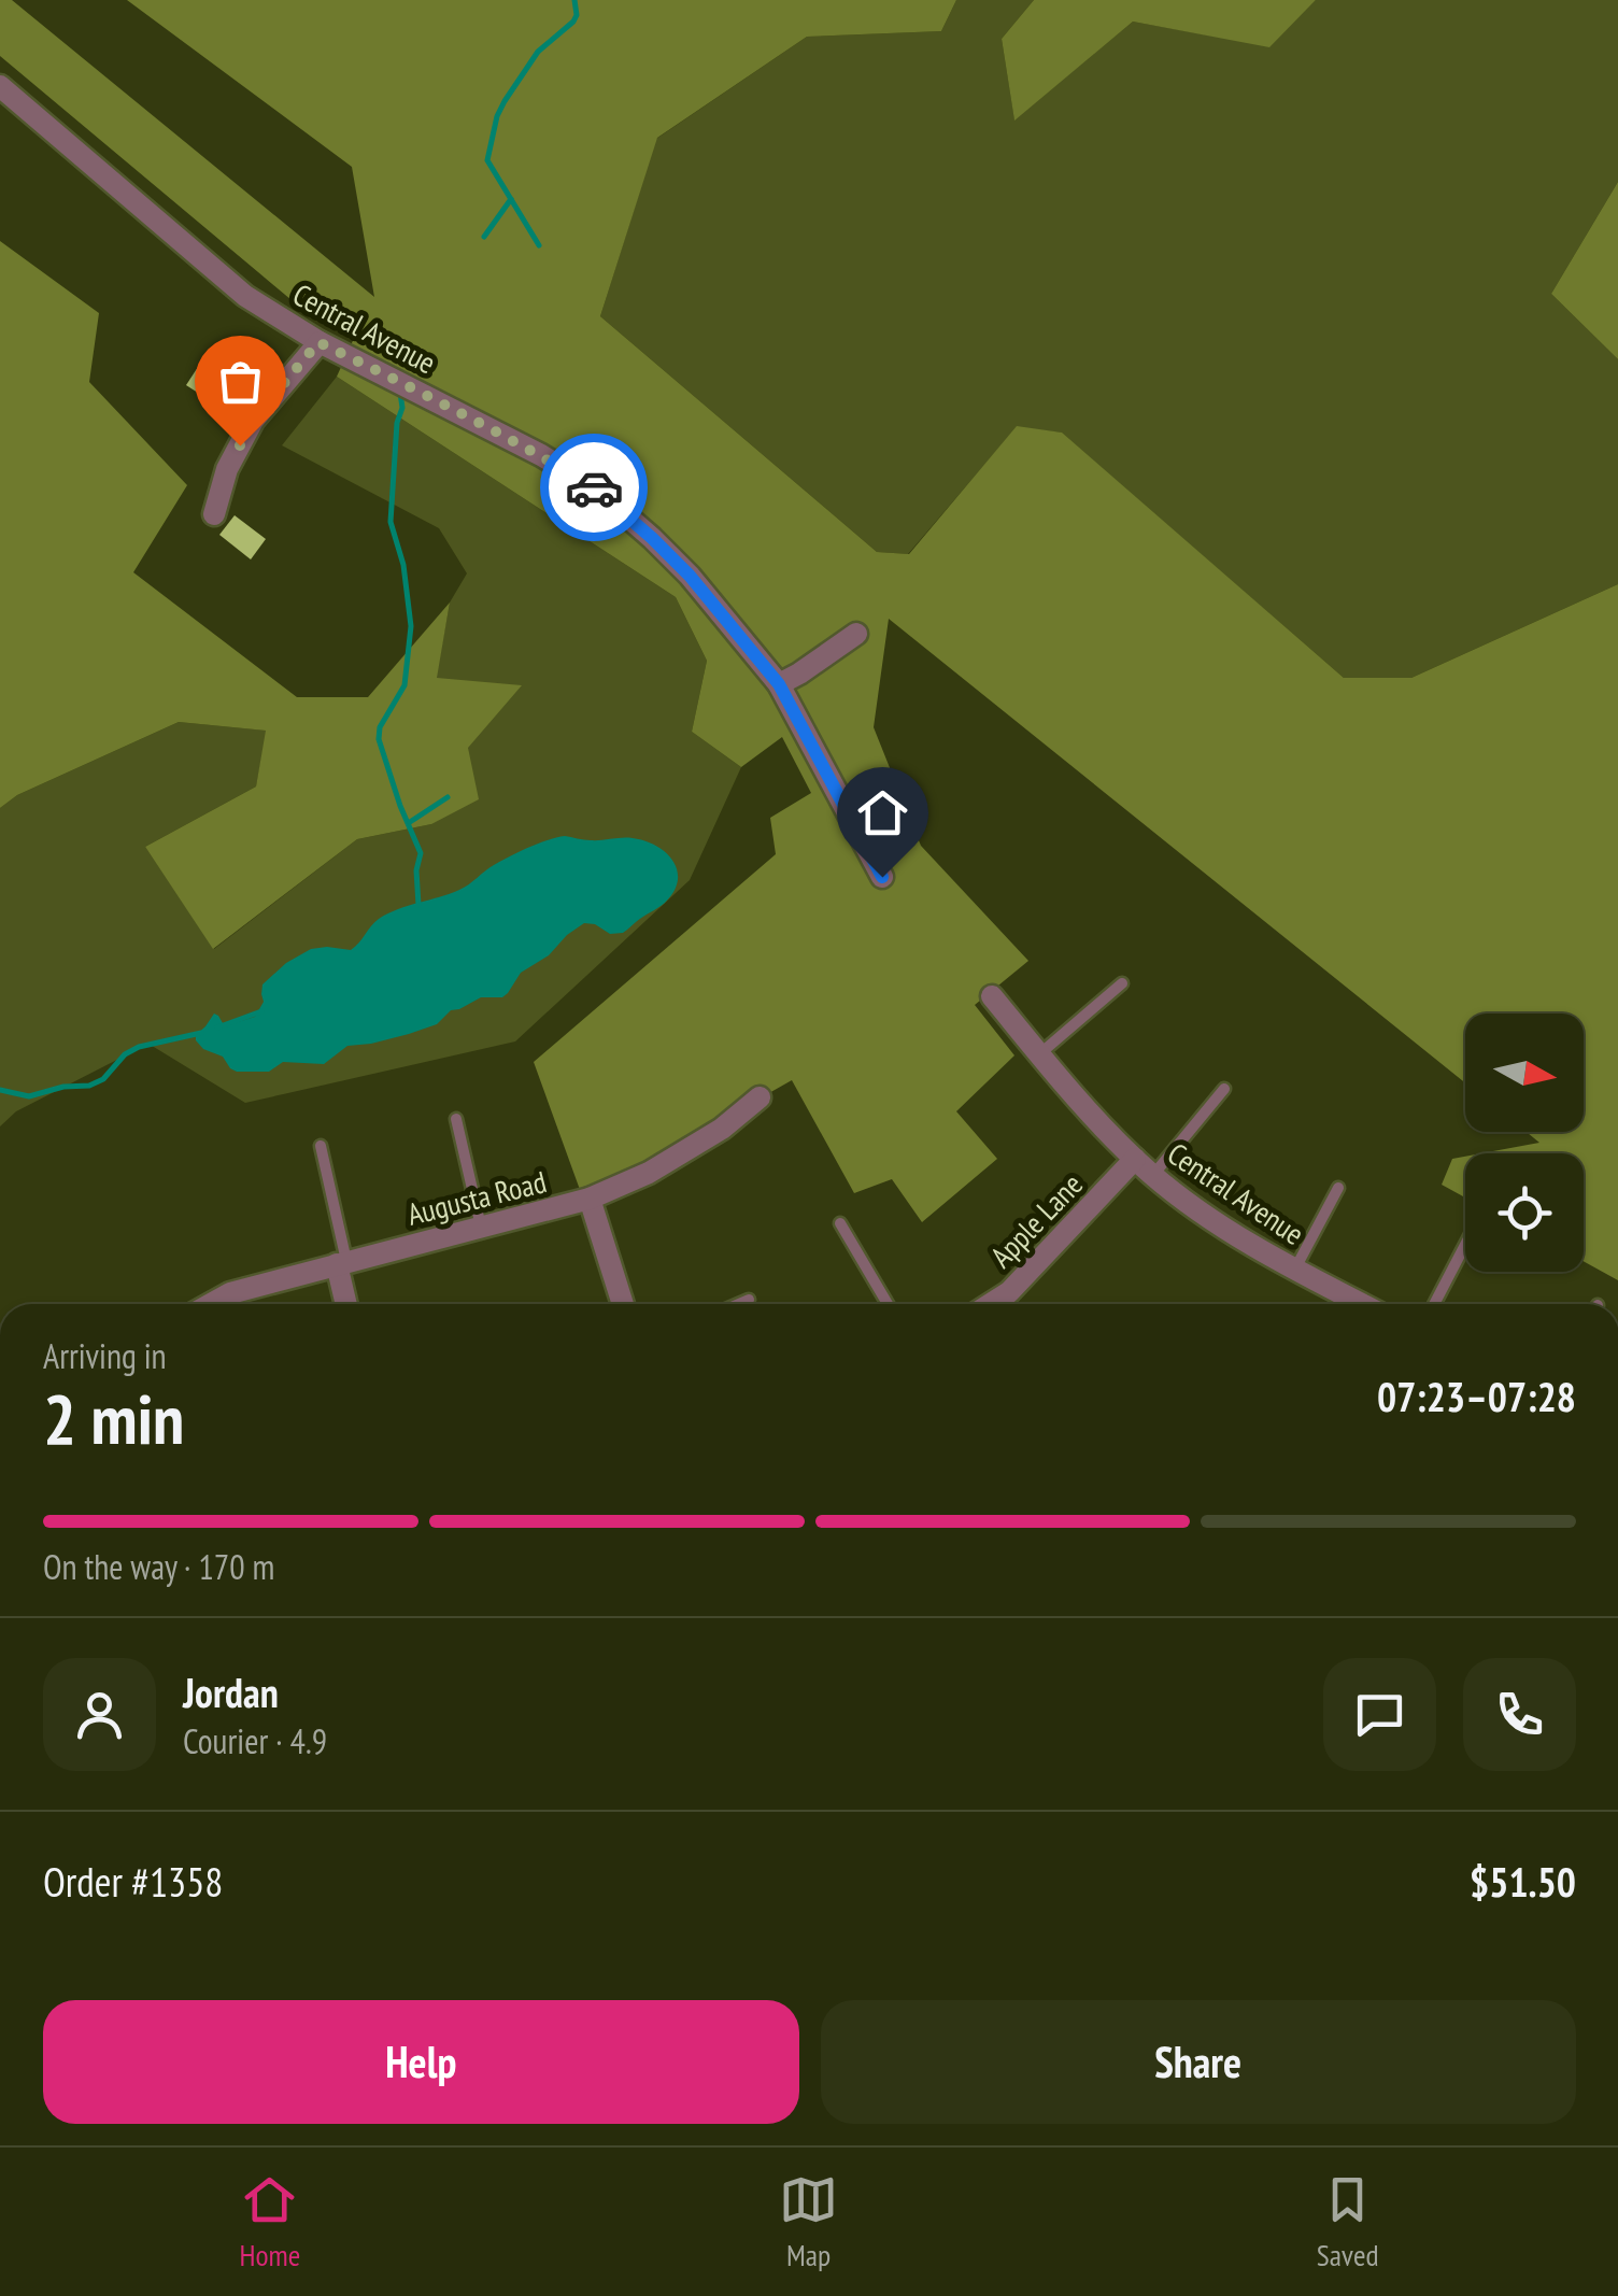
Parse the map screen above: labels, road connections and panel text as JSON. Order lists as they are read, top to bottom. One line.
{"streets":{"street":["Central Avenue","Augusta Road","Apple Lane"]},"crossings":[["Central Avenue","Apple Lane"]],"north":"right","page":{"heading":["2 min","Arriving in","07:23–07:28"],"panel":["Jordan","Courier · 4.9","Order #1358","$51.50"],"bar":"On the way · 170 m","buttons":["Help","Share"],"tabs":["Home","Map","Saved"]}}
